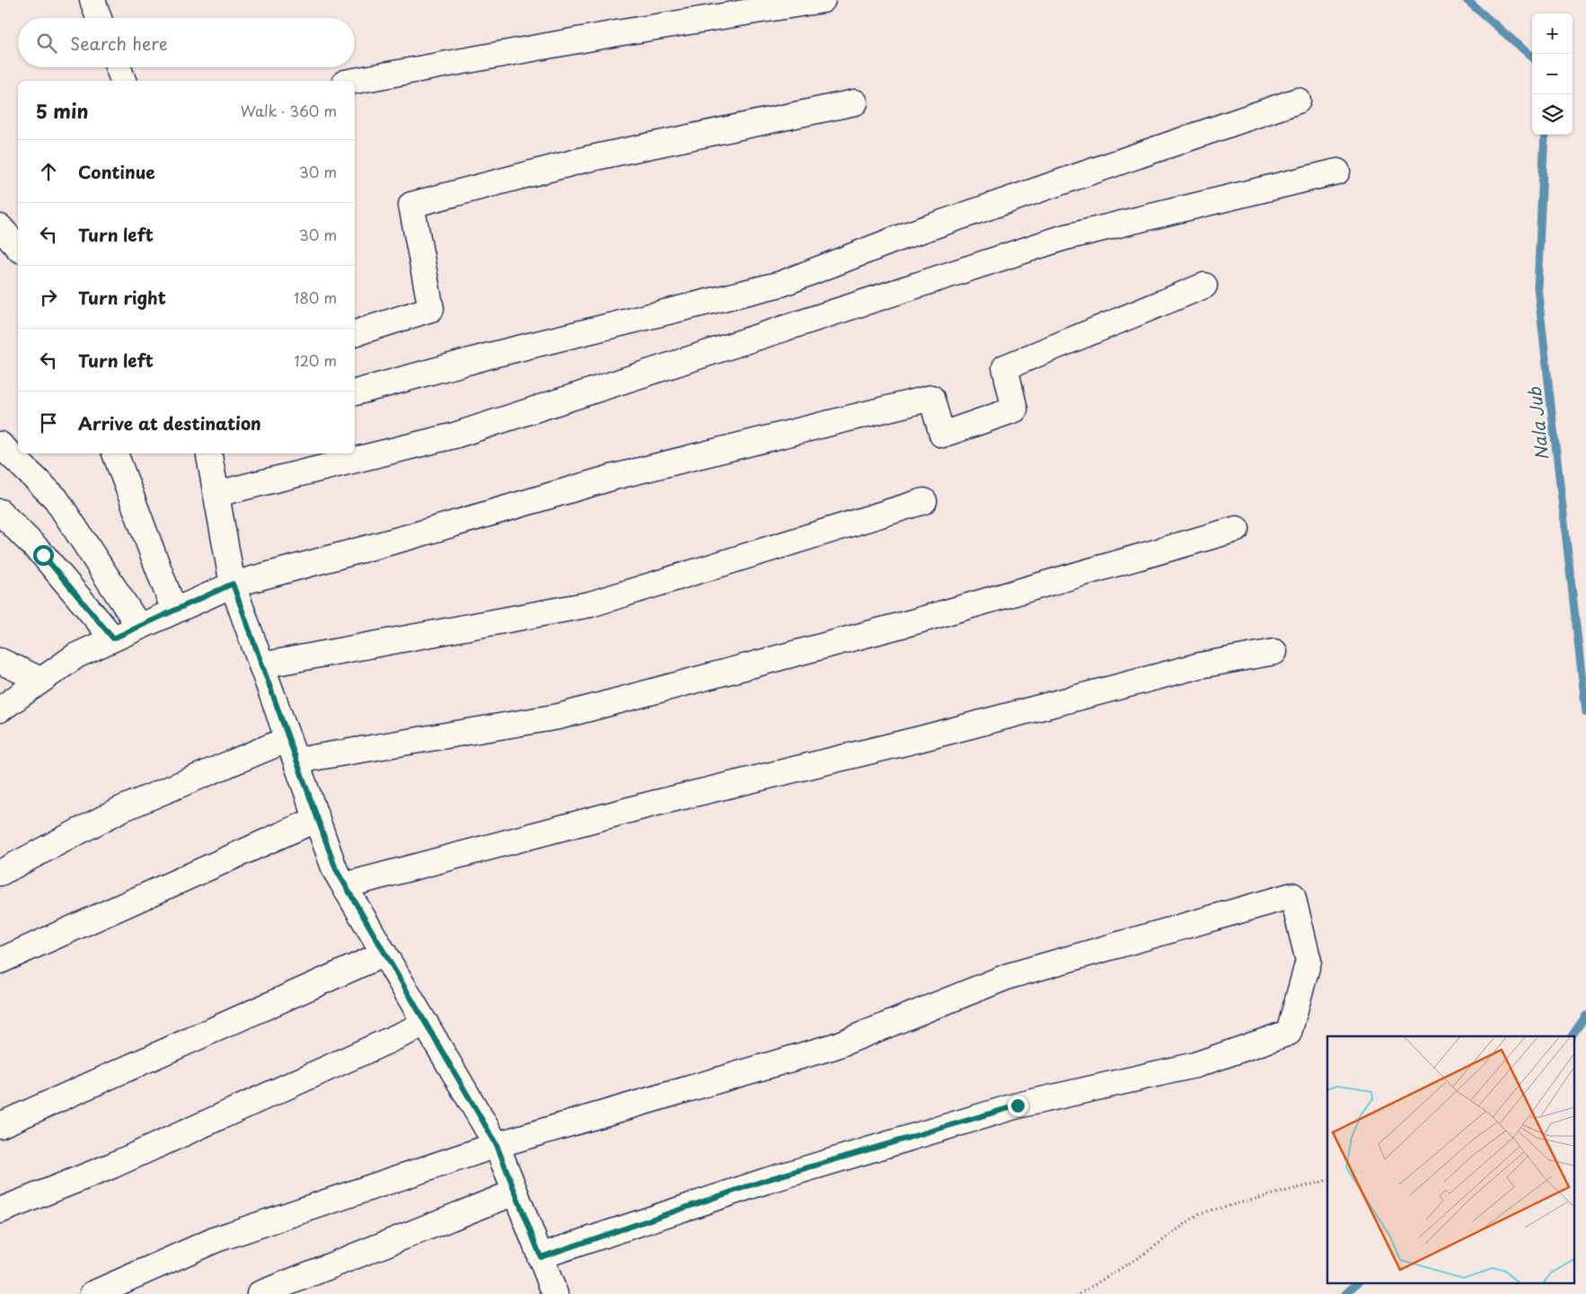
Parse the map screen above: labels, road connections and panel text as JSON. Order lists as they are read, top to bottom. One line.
{"water":["Nala Jub"],"page":{"map_buttons":["+","−"],"search":"Search here","heading":["5 min","Walk · 360 m"],"list":[["Continue","30 m"],["Turn left","30 m"],["Turn right","180 m"],["Turn left","120 m"],"Arrive at destination"]}}
